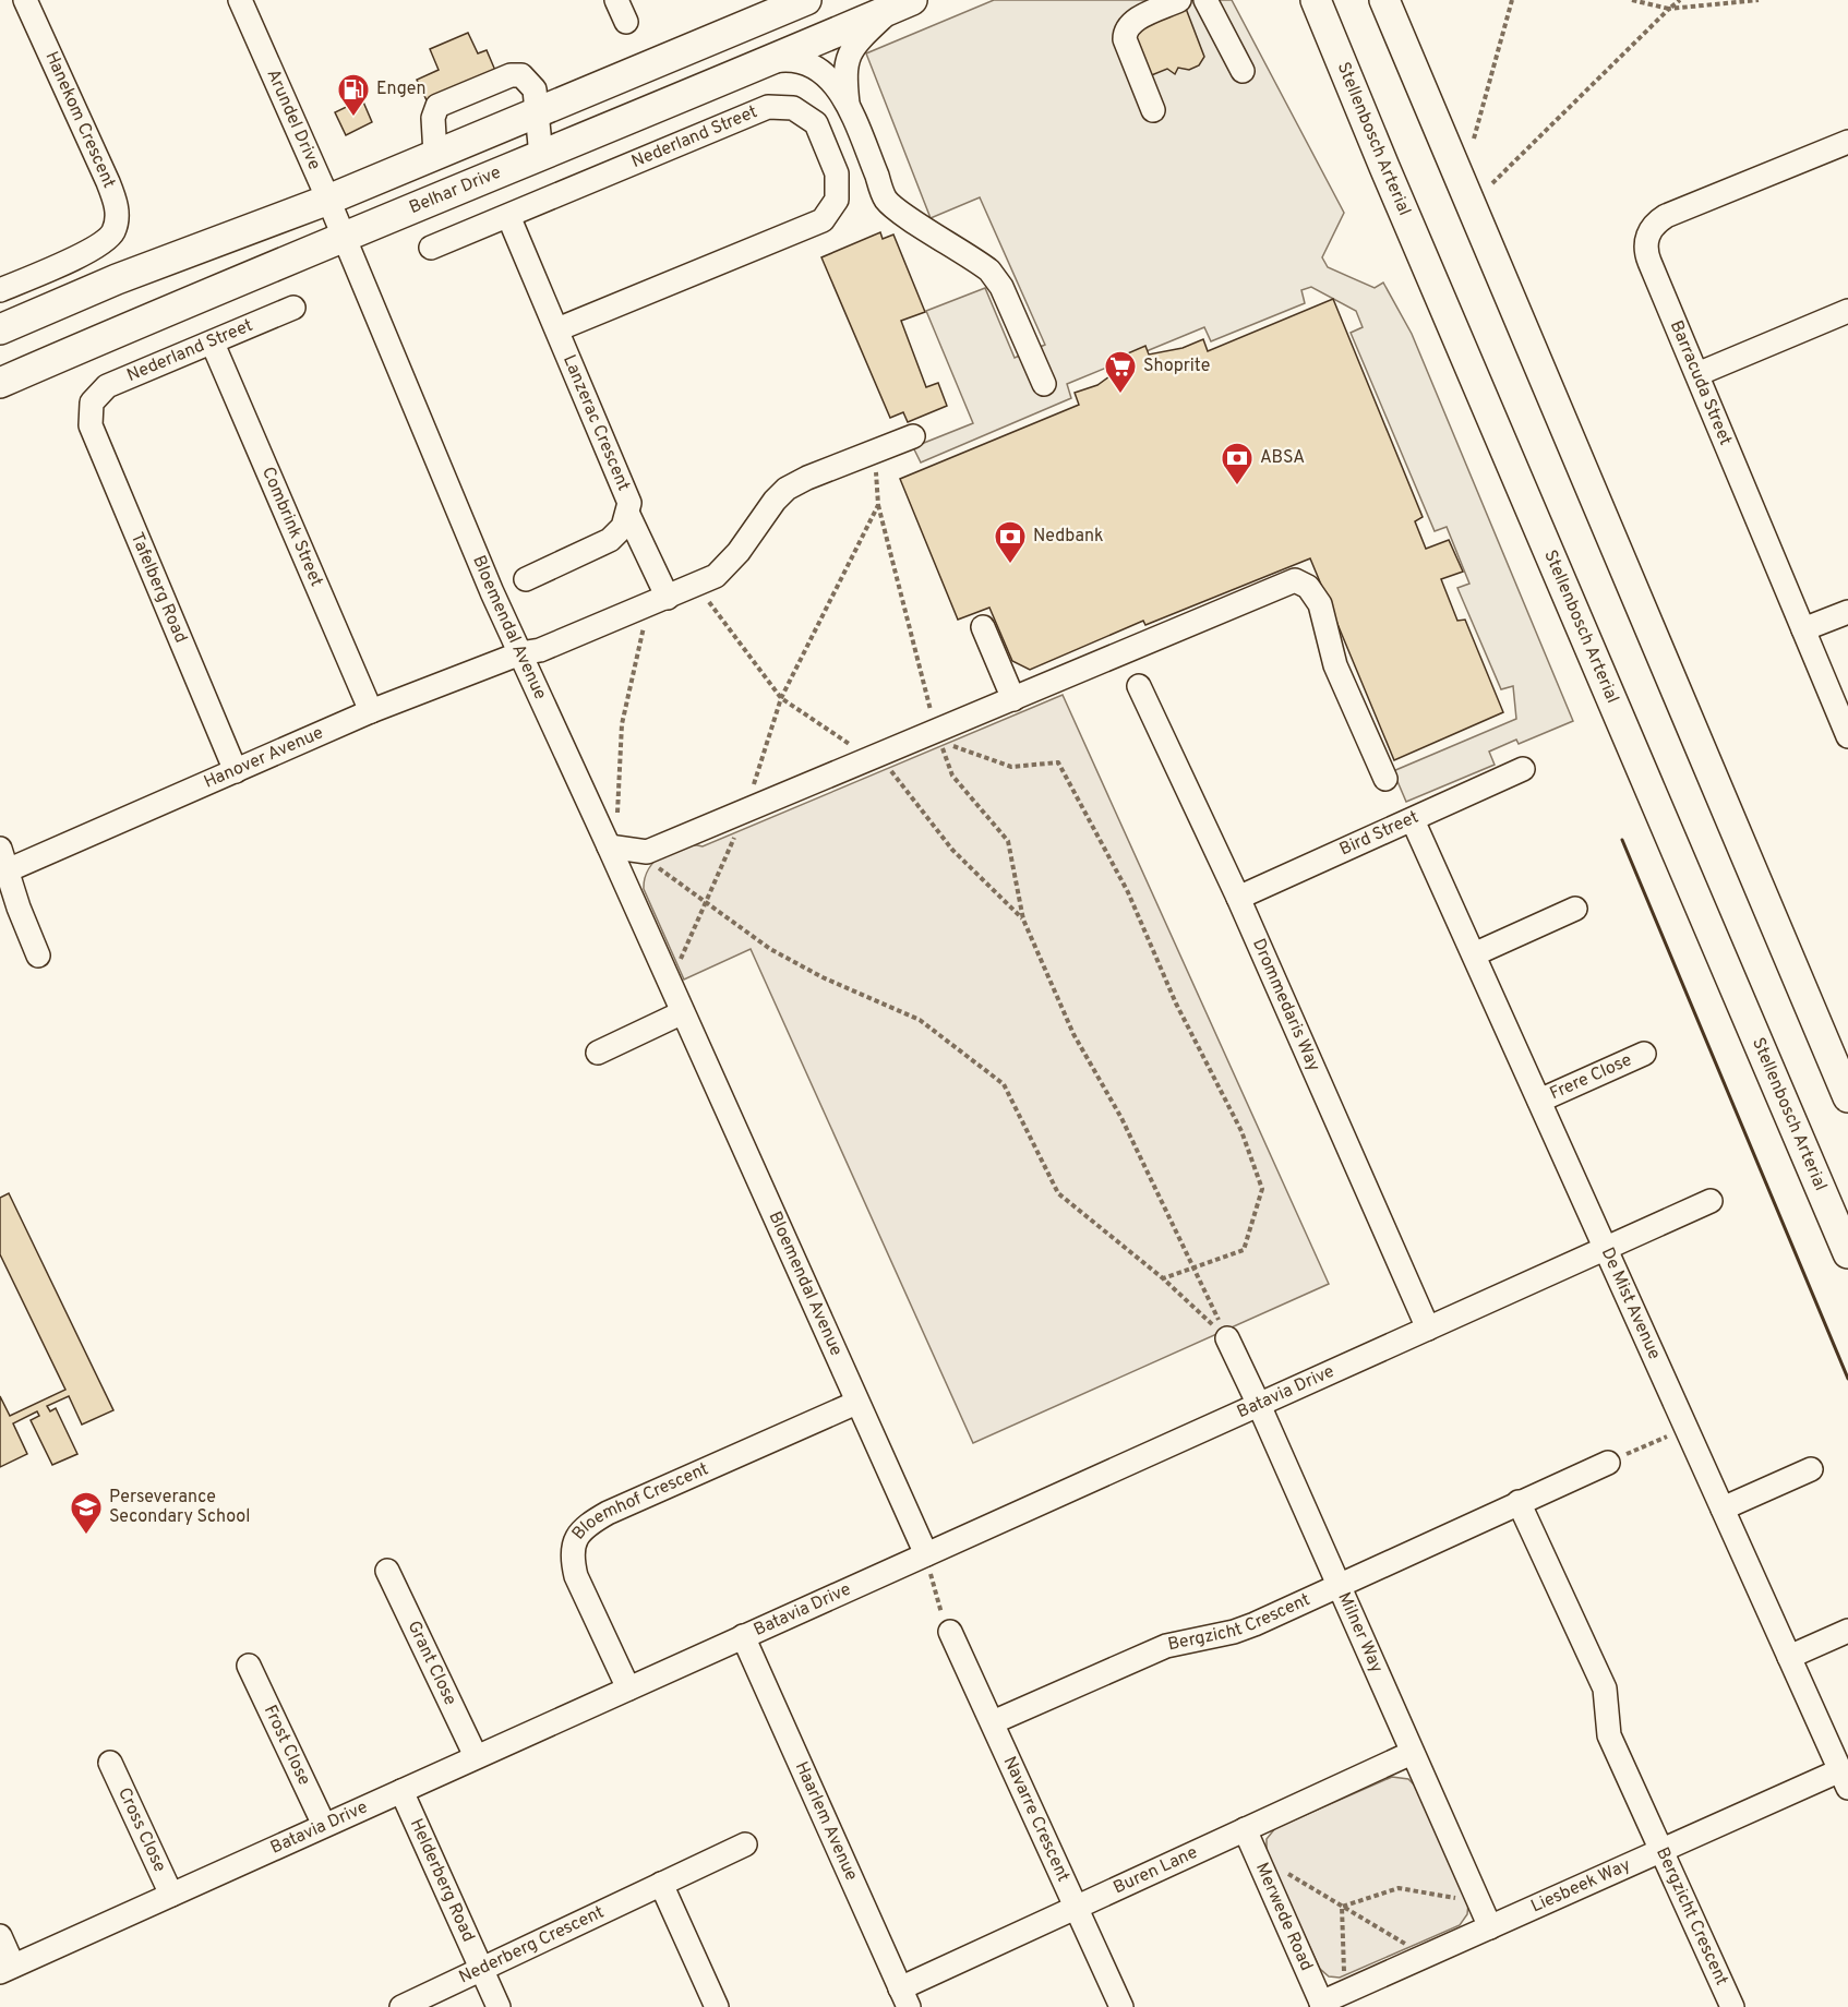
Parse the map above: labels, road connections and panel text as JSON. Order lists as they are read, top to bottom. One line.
{"streets":{"main road":["Stellenbosch Arterial","Belhar Drive"],"street":["Arundel Drive","Hanekom Crescent","Nederland Street","Barracuda Street","Lanzerac Crescent","Combrink Street","Tafelberg Road","Bloemendal Avenue","Hanover Avenue","Bird Street","Drommedaris Way","Frere Close","De Mist Avenue","Batavia Drive","Bloemhof Crescent","Bergzicht Crescent","Milner Way","Grant Close","Frost Close","Navarre Crescent","Haarlem Avenue","Cross Close","Buren Lane","Helderberg Road","Liesbeek Way","Merwede Road","Nederberg Crescent"]},"crossings":[["Arundel Drive","Belhar Drive"],["Arundel Drive","Bloemendal Avenue"],["Nederland Street","Lanzerac Crescent"],["Nederland Street","Combrink Street"],["Nederland Street","Tafelberg Road"],["Belhar Drive","Bloemendal Avenue"],["Combrink Street","Hanover Avenue"],["Tafelberg Road","Hanover Avenue"],["Bloemendal Avenue","Hanover Avenue"],["Bloemendal Avenue","Batavia Drive"],["Bloemendal Avenue","Bloemhof Crescent"],["Bird Street","Drommedaris Way"],["Bird Street","De Mist Avenue"],["Drommedaris Way","Batavia Drive"],["Frere Close","De Mist Avenue"],["De Mist Avenue","Batavia Drive"],["De Mist Avenue","Liesbeek Way"],["Batavia Drive","Bloemhof Crescent"],["Batavia Drive","Milner Way"],["Batavia Drive","Grant Close"],["Batavia Drive","Frost Close"],["Batavia Drive","Haarlem Avenue"],["Batavia Drive","Cross Close"],["Batavia Drive","Helderberg Road"],["Bergzicht Crescent","Milner Way"],["Bergzicht Crescent","Navarre Crescent"],["Bergzicht Crescent","Liesbeek Way"],["Milner Way","Buren Lane"],["Milner Way","Liesbeek Way"],["Navarre Crescent","Buren Lane"],["Haarlem Avenue","Buren Lane"],["Buren Lane","Merwede Road"],["Helderberg Road","Nederberg Crescent"],["Liesbeek Way","Merwede Road"]],"places":{"fuel station":["Engen"],"supermarket":["Shoprite"],"bank":["ABSA","Nedbank"],"school or university":["Perseverance Secondary School"]}}
